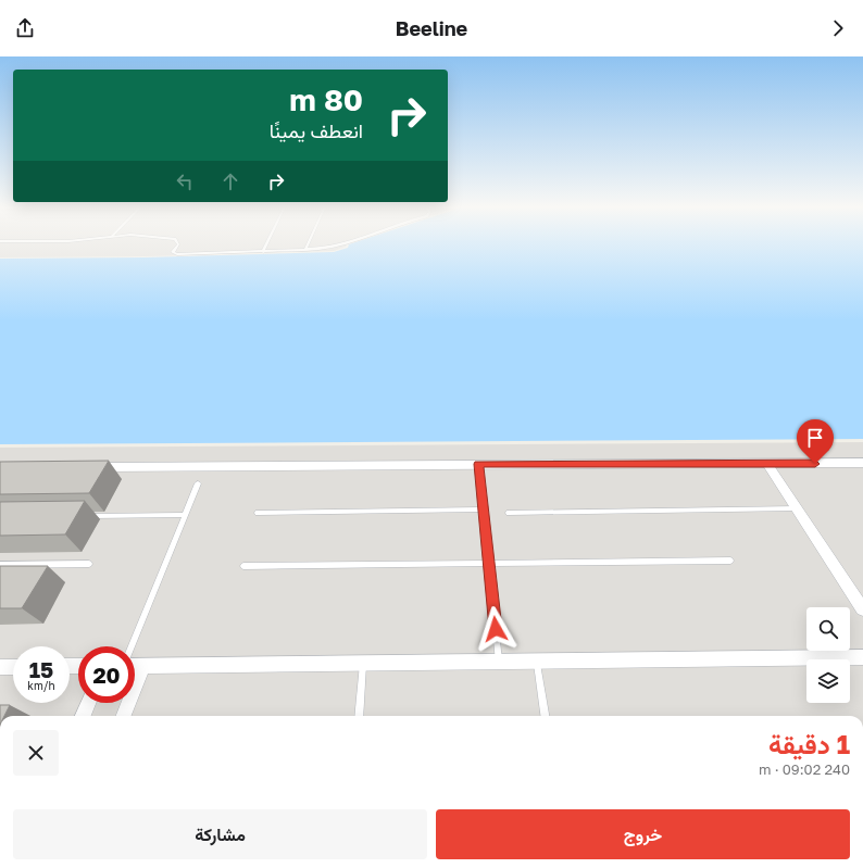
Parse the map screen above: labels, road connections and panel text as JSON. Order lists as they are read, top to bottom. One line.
{"page":{"header":"Beeline","turn":["80 m","انعطف يمينًا"],"speed":"15 km/h","limit":"20","heading":["1 دقيقة","240 m · 09:02"],"buttons":["خروج","مشاركة"]}}
